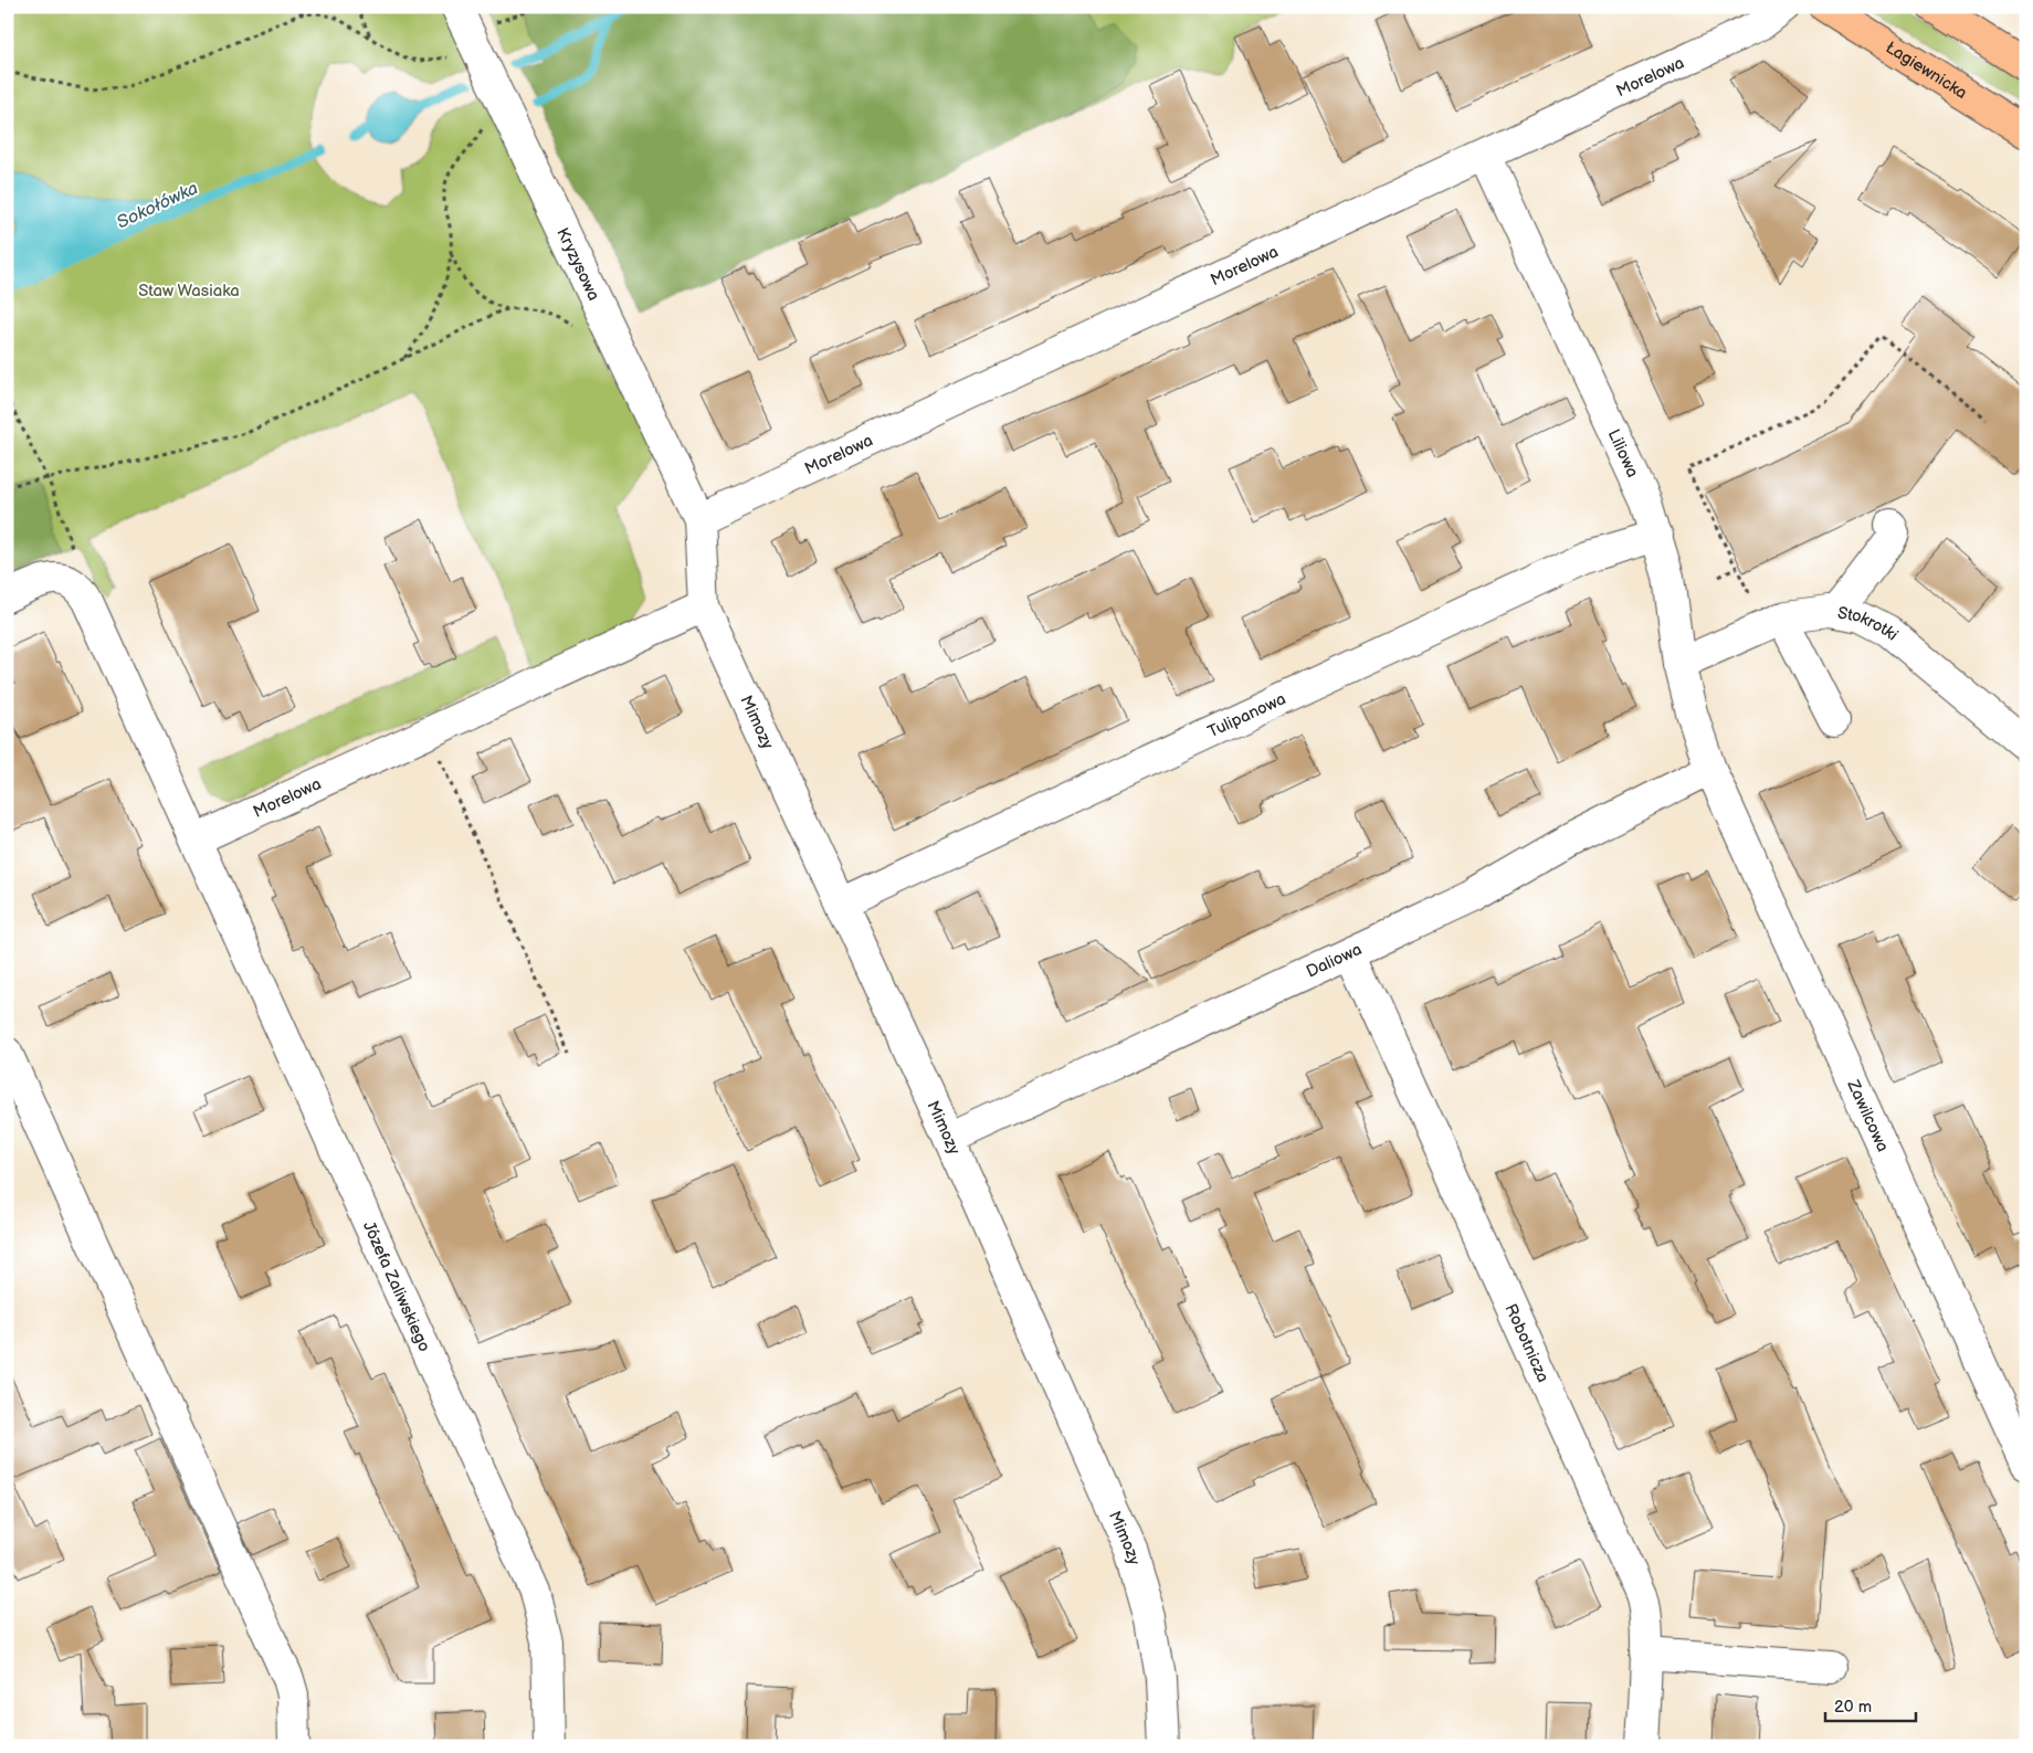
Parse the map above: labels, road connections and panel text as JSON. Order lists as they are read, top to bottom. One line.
{"streets":{"main road":["Łagiewnicka"],"street":["Morelowa","Kryzysowa","Liliowa","Stokrotki","Tulipanowa","Mimozy","Daliowa","Zawilcowa","Józefa Zaliwskiego","Robotnicza"]},"crossings":[["Morelowa","Kryzysowa"],["Morelowa","Liliowa"],["Morelowa","Mimozy"],["Morelowa","Józefa Zaliwskiego"],["Kryzysowa","Mimozy"],["Liliowa","Stokrotki"],["Liliowa","Tulipanowa"],["Liliowa","Daliowa"],["Liliowa","Zawilcowa"],["Tulipanowa","Mimozy"],["Mimozy","Daliowa"],["Daliowa","Zawilcowa"],["Daliowa","Robotnicza"]],"water":["Sokołówka"],"parks":["Staw Wasiaka"],"scale_bar":"20 m"}
